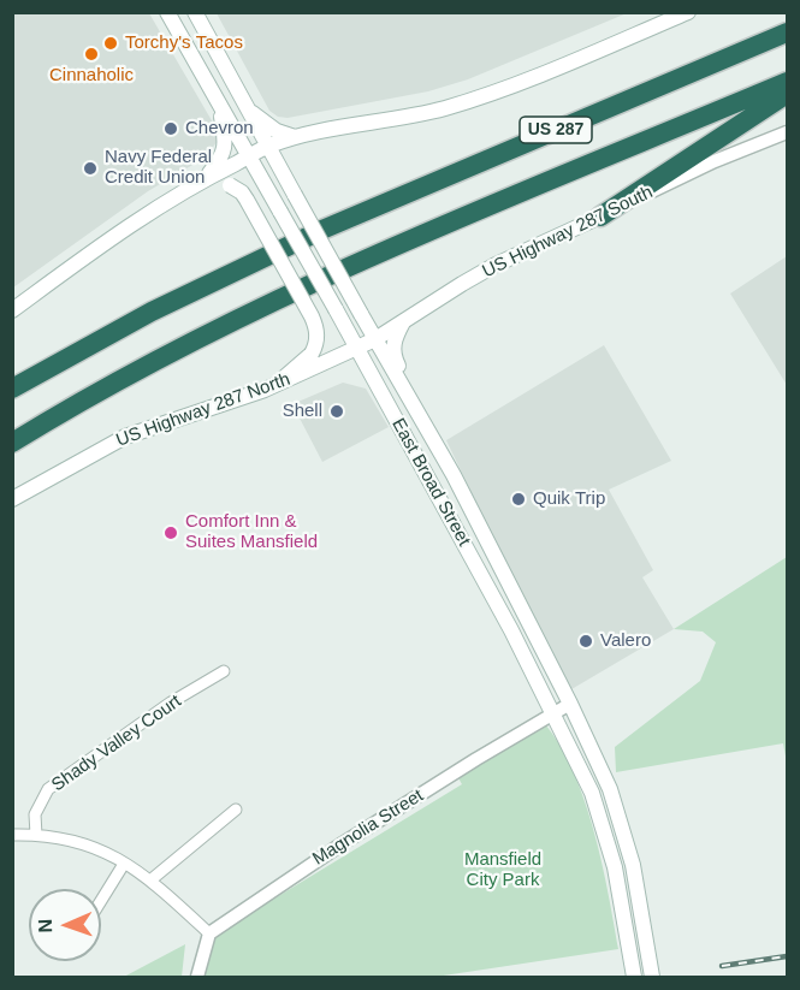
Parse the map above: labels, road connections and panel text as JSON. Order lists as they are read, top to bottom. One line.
{"streets":{"highway":["US 287"],"main road":["US Highway 287 South","US Highway 287 North","East Broad Street"],"street":["Shady Valley Court","Magnolia Street"]},"crossings":[["US Highway 287 South","US Highway 287 North"],["US Highway 287 South","East Broad Street"],["US Highway 287 North","East Broad Street"],["East Broad Street","Magnolia Street"]],"parks":["Mansfield City Park"],"places":["Torchy's Tacos","Cinnaholic","Chevron","Navy Federal Credit Union","Shell","Quik Trip","Comfort Inn & Suites Mansfield","Valero"],"north":"left"}
